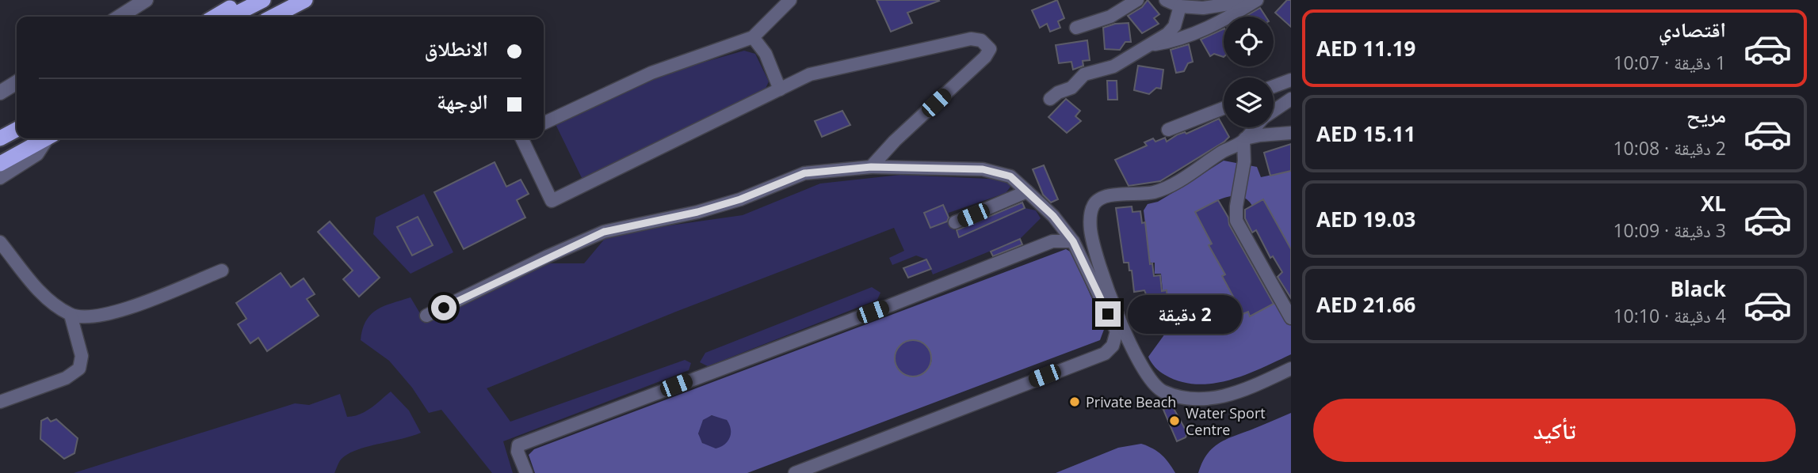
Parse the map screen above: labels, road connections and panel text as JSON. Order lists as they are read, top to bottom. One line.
{"places":["Private Beach","Water Sport Centre"],"page":{"list":[{"name":"اقتصادي","note":"1 دقيقة · 10:07","value":"AED 11.19"},{"name":"مريح","note":"2 دقيقة · 10:08","value":"AED 15.11"},{"name":"XL","note":"3 دقيقة · 10:09","value":"AED 19.03"},{"name":"Black","note":"4 دقيقة · 10:10","value":"AED 21.66"}],"banner":["الانطلاق","الوجهة"],"bubble":"2 دقيقة","buttons":"تأكيد"}}
